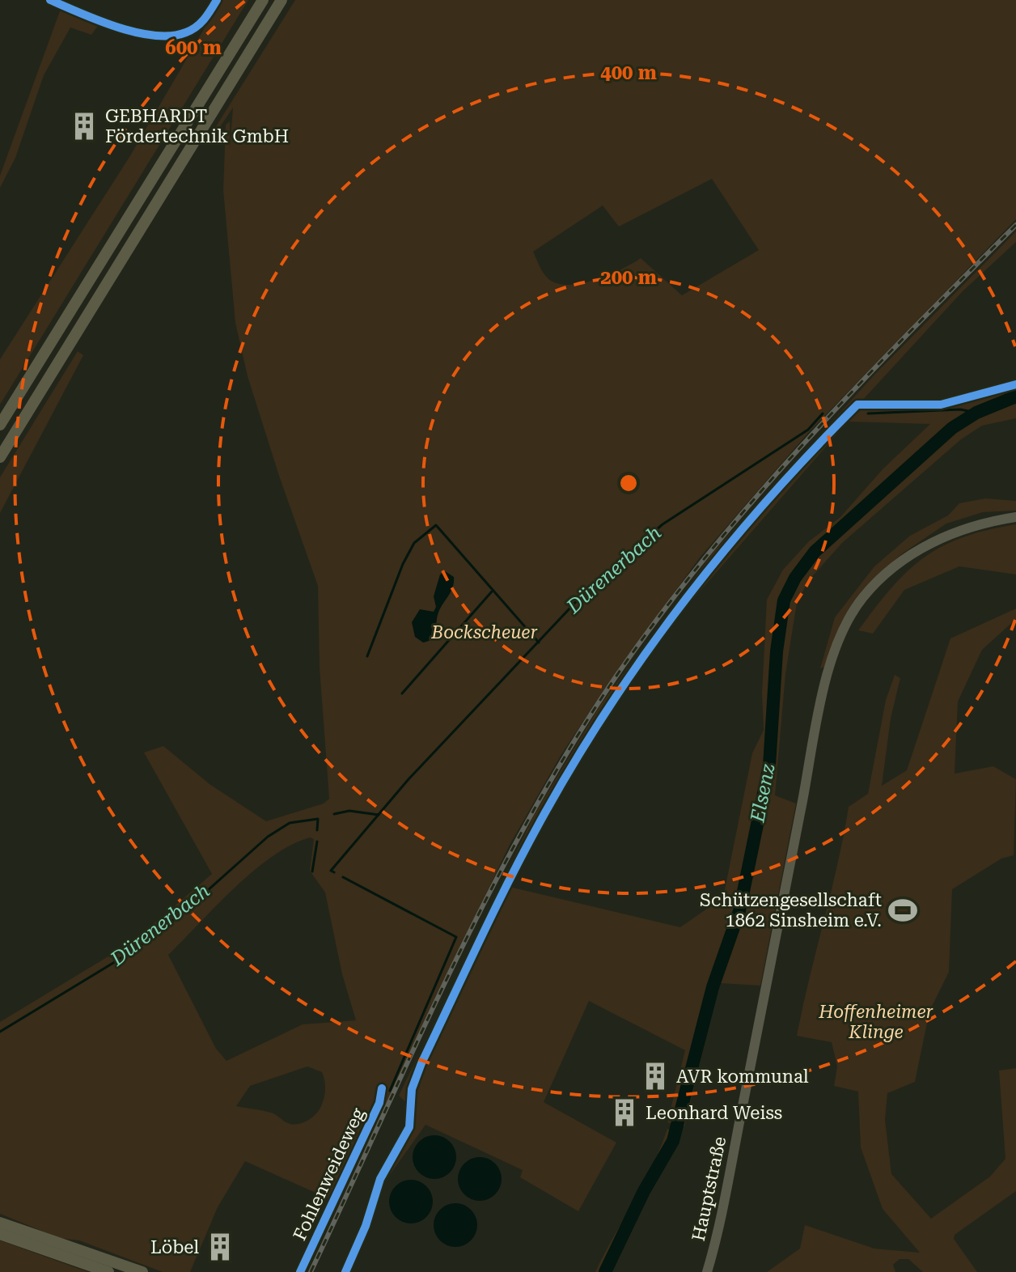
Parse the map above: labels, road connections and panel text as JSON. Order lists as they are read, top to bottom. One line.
{"streets":{"main road":["Hauptstraße"],"street":["Fohlenweideweg"]},"water":["Dürenerbach","Elsenz"],"parks":["Bockscheuer","Hoffenheimer Klinge"],"places":{"building":["GEBHARDT Fördertechnik GmbH","AVR kommunal","Leonhard Weiss","Löbel"],"sports":["Schützengesellschaft 1862 Sinsheim e.V."]},"rings":["600 m","400 m","200 m"]}
